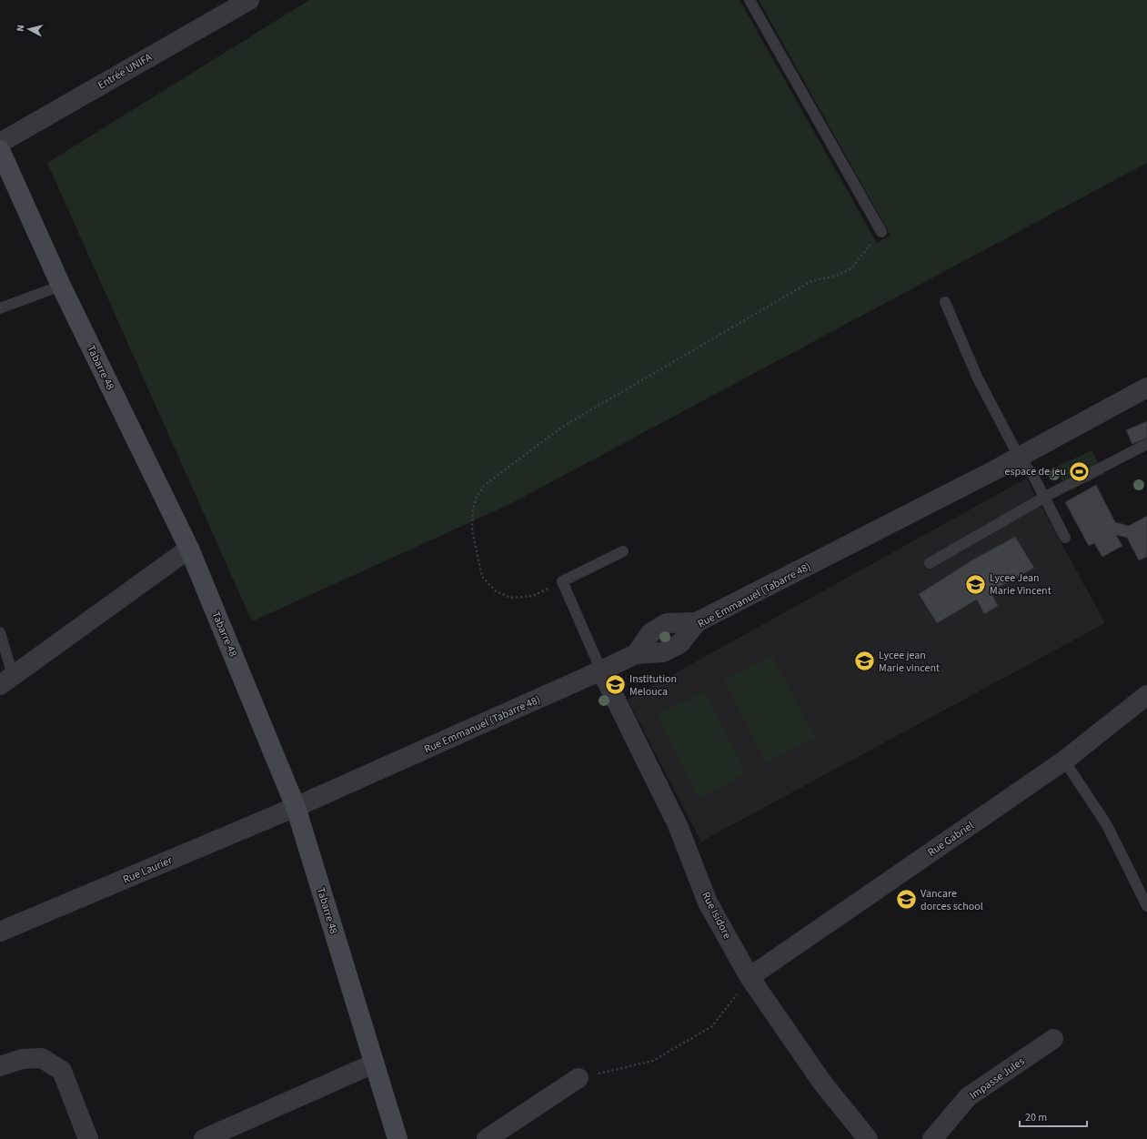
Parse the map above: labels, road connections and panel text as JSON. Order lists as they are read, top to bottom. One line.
{"streets":{"street":["Entrée UNIFA","Tabarre 48","Rue Emmanuel (Tabarre 48)","Rue Gabriel","Rue Laurier","Rue Isidore","Impasse Jules"]},"crossings":[["Tabarre 48","Rue Emmanuel (Tabarre 48)"],["Tabarre 48","Rue Laurier"],["Rue Emmanuel (Tabarre 48)","Rue Laurier"],["Rue Emmanuel (Tabarre 48)","Rue Isidore"],["Rue Gabriel","Rue Isidore"]],"places":{"sports":["espace de jeu"],"school or university":["Lycee Jean Marie Vincent","Lycee jean Marie vincent","Institution Melouca","Vancare dorces school"]},"scale_bar":"20 m","north":"left"}
